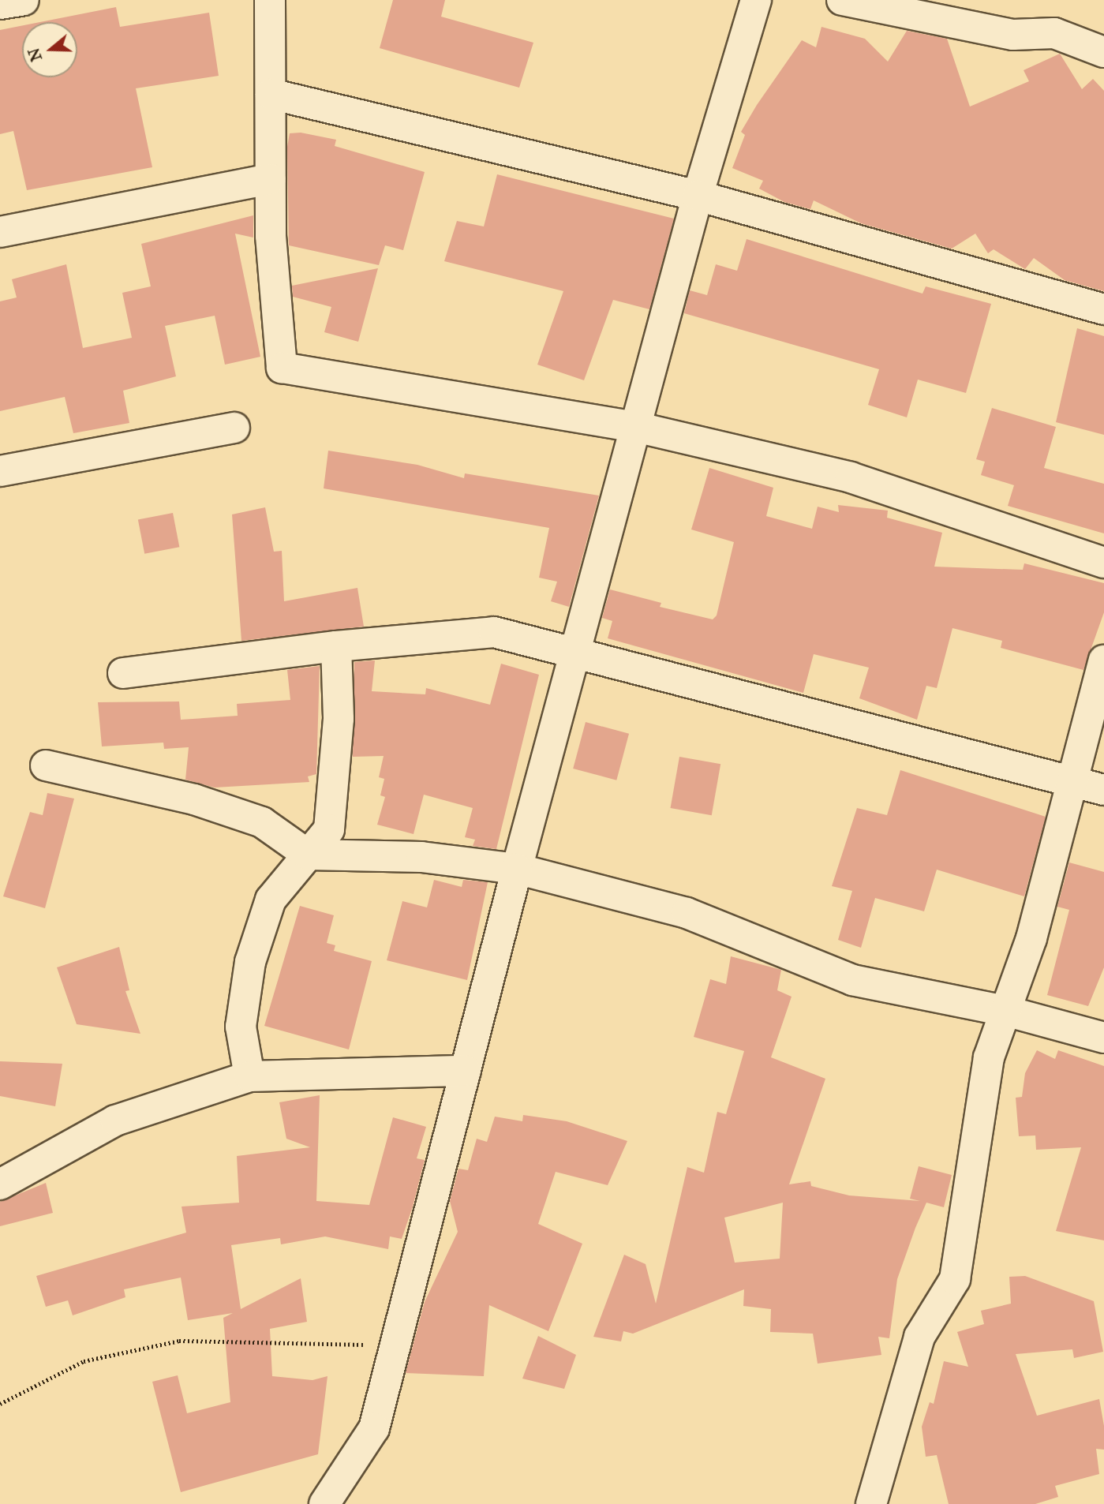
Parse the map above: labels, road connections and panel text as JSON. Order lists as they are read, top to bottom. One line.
{"north":"left"}
